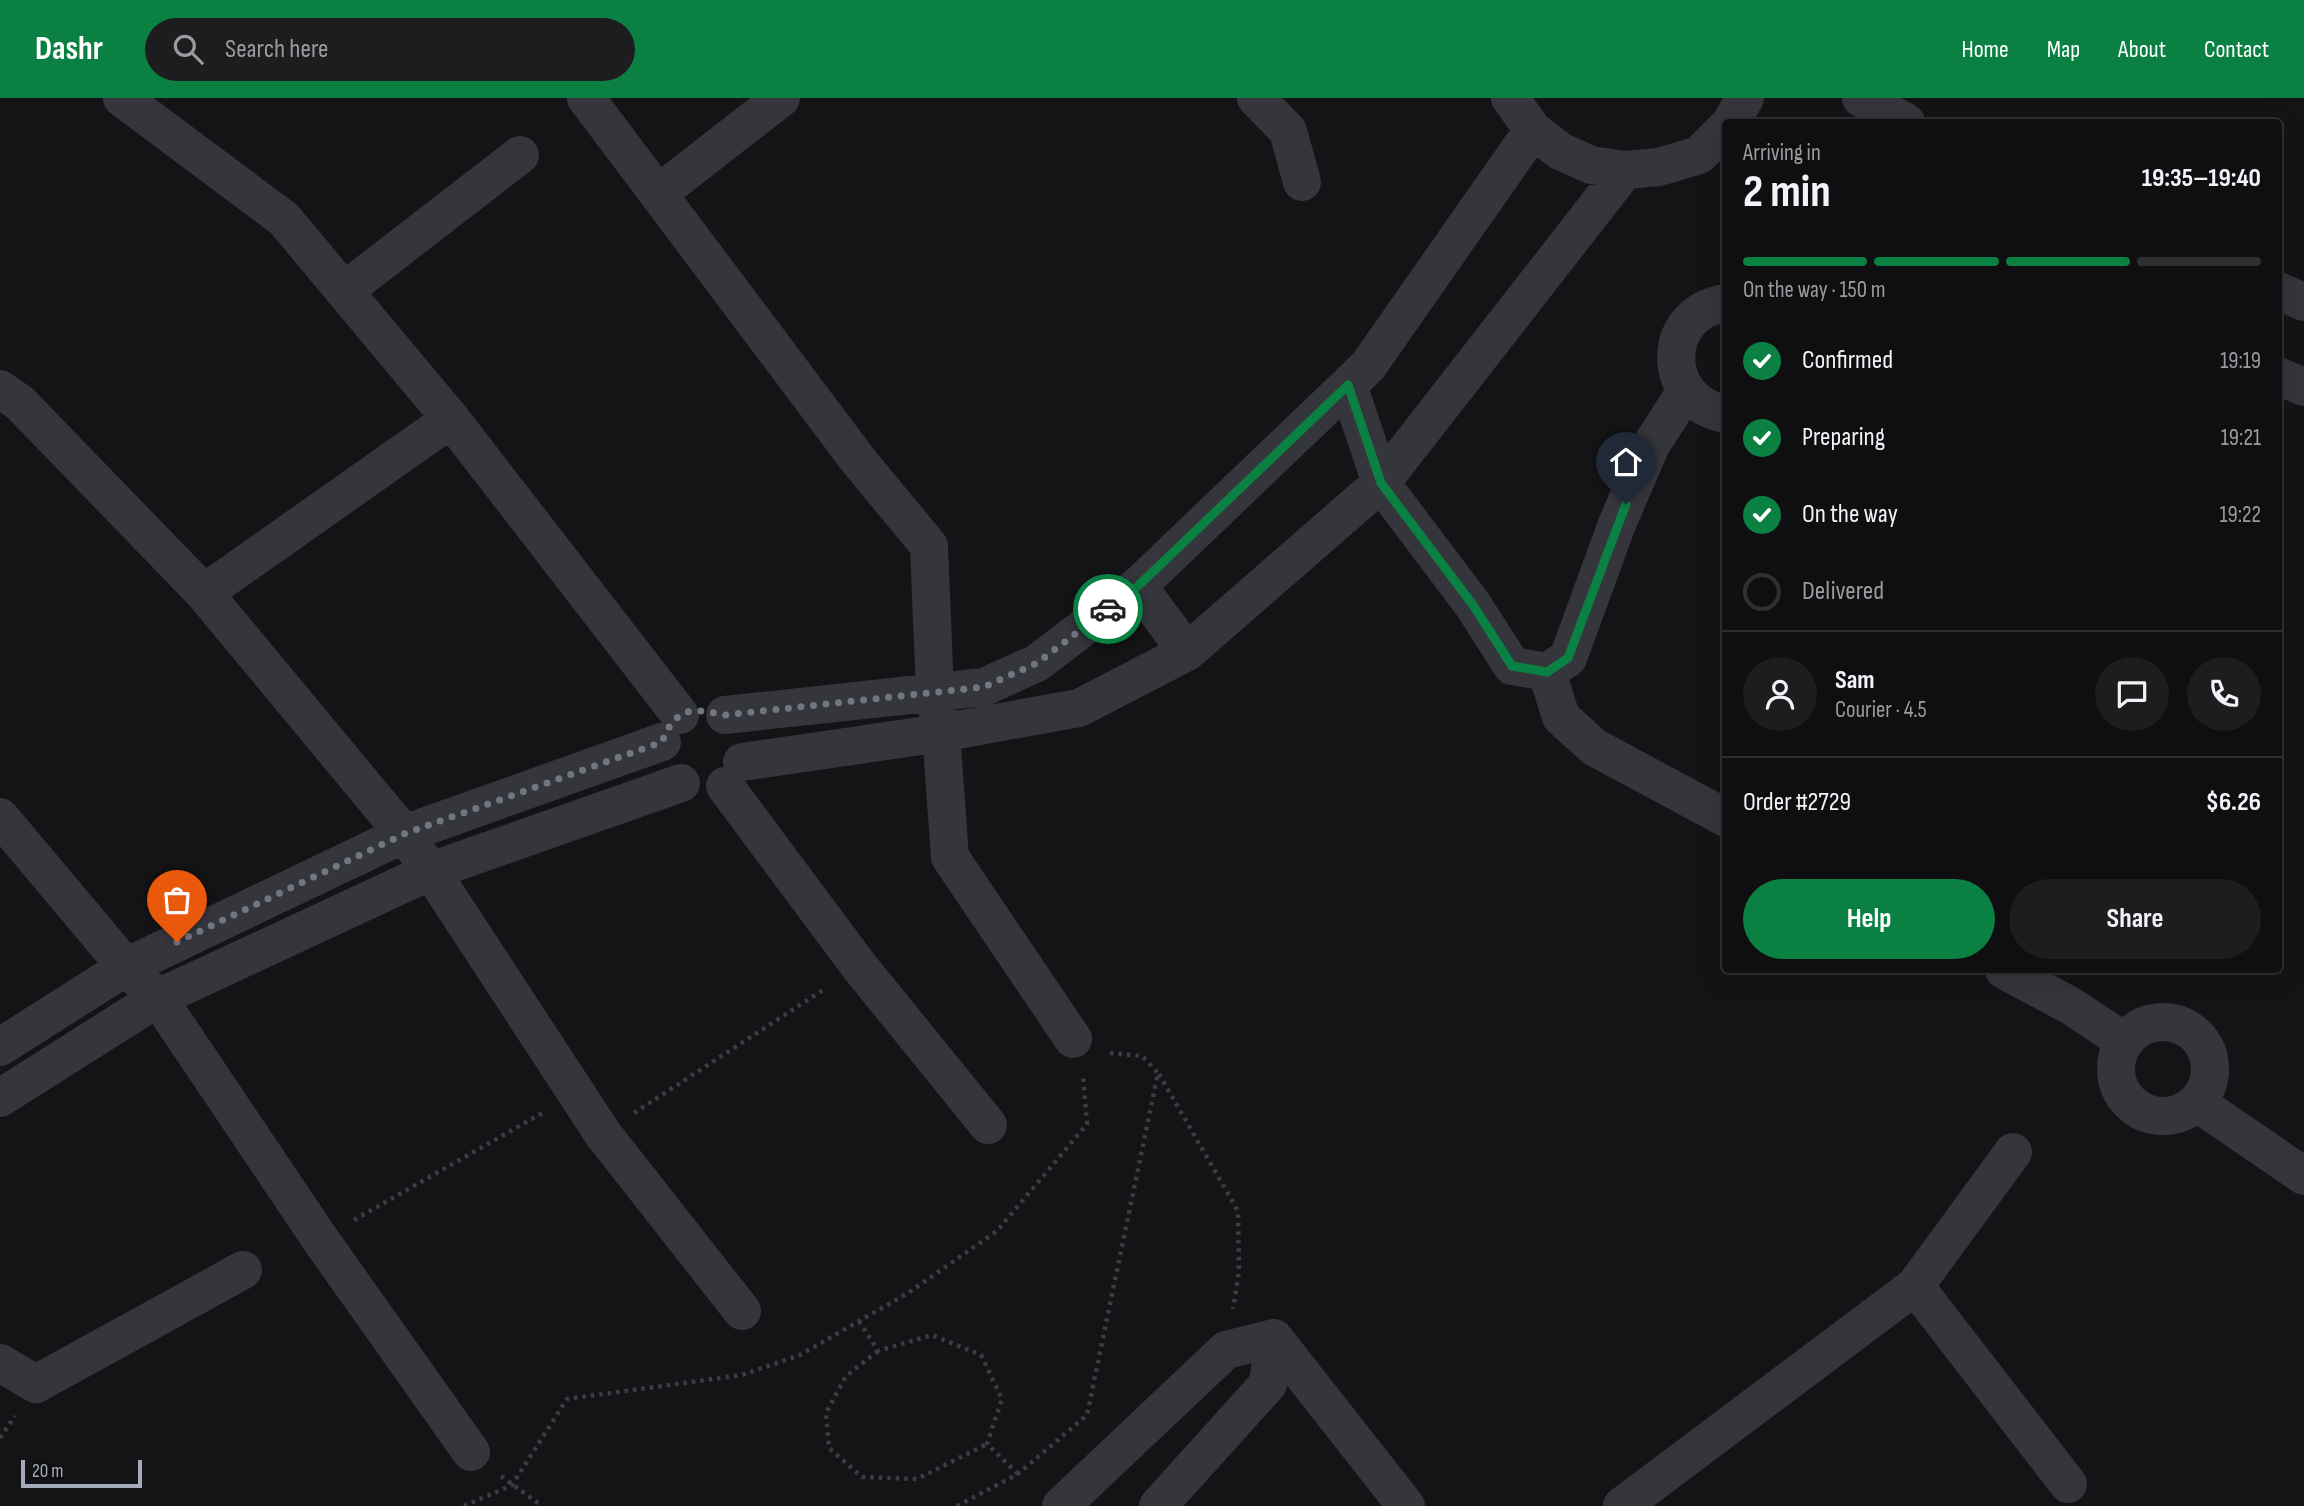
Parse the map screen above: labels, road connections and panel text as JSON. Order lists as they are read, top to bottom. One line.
{"scale_bar":"20 m","page":{"header":"Dashr","search":"Search here","nav":["Home","Map","About","Contact"],"heading":["2 min","Arriving in","19:35–19:40"],"panel":["Sam","Courier · 4.5","Order #2729","$6.26"],"bar":"On the way · 150 m","list":[["Confirmed","19:19"],["Preparing","19:21"],["On the way","19:22"],"Delivered"],"buttons":["Help","Share"],"scale":"20 m"}}
